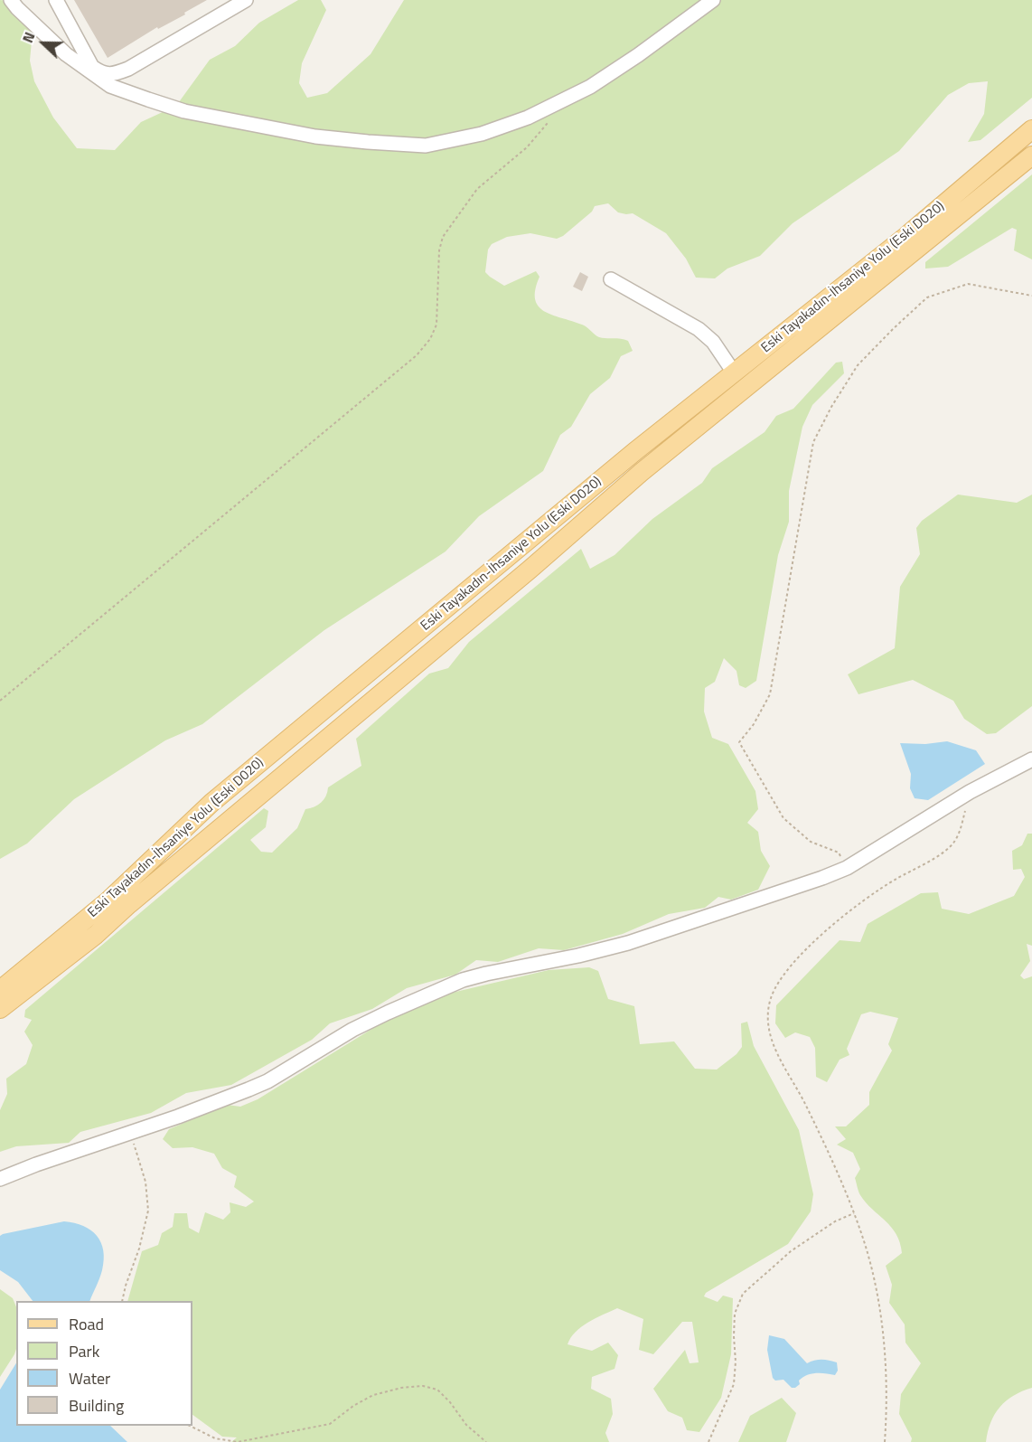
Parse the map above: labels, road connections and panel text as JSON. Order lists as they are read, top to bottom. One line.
{"streets":{"main road":["Eski Tayakadın-İhsaniye Yolu (Eski D020)"]},"legend":["Road","Park","Water","Building"],"north":"left"}
